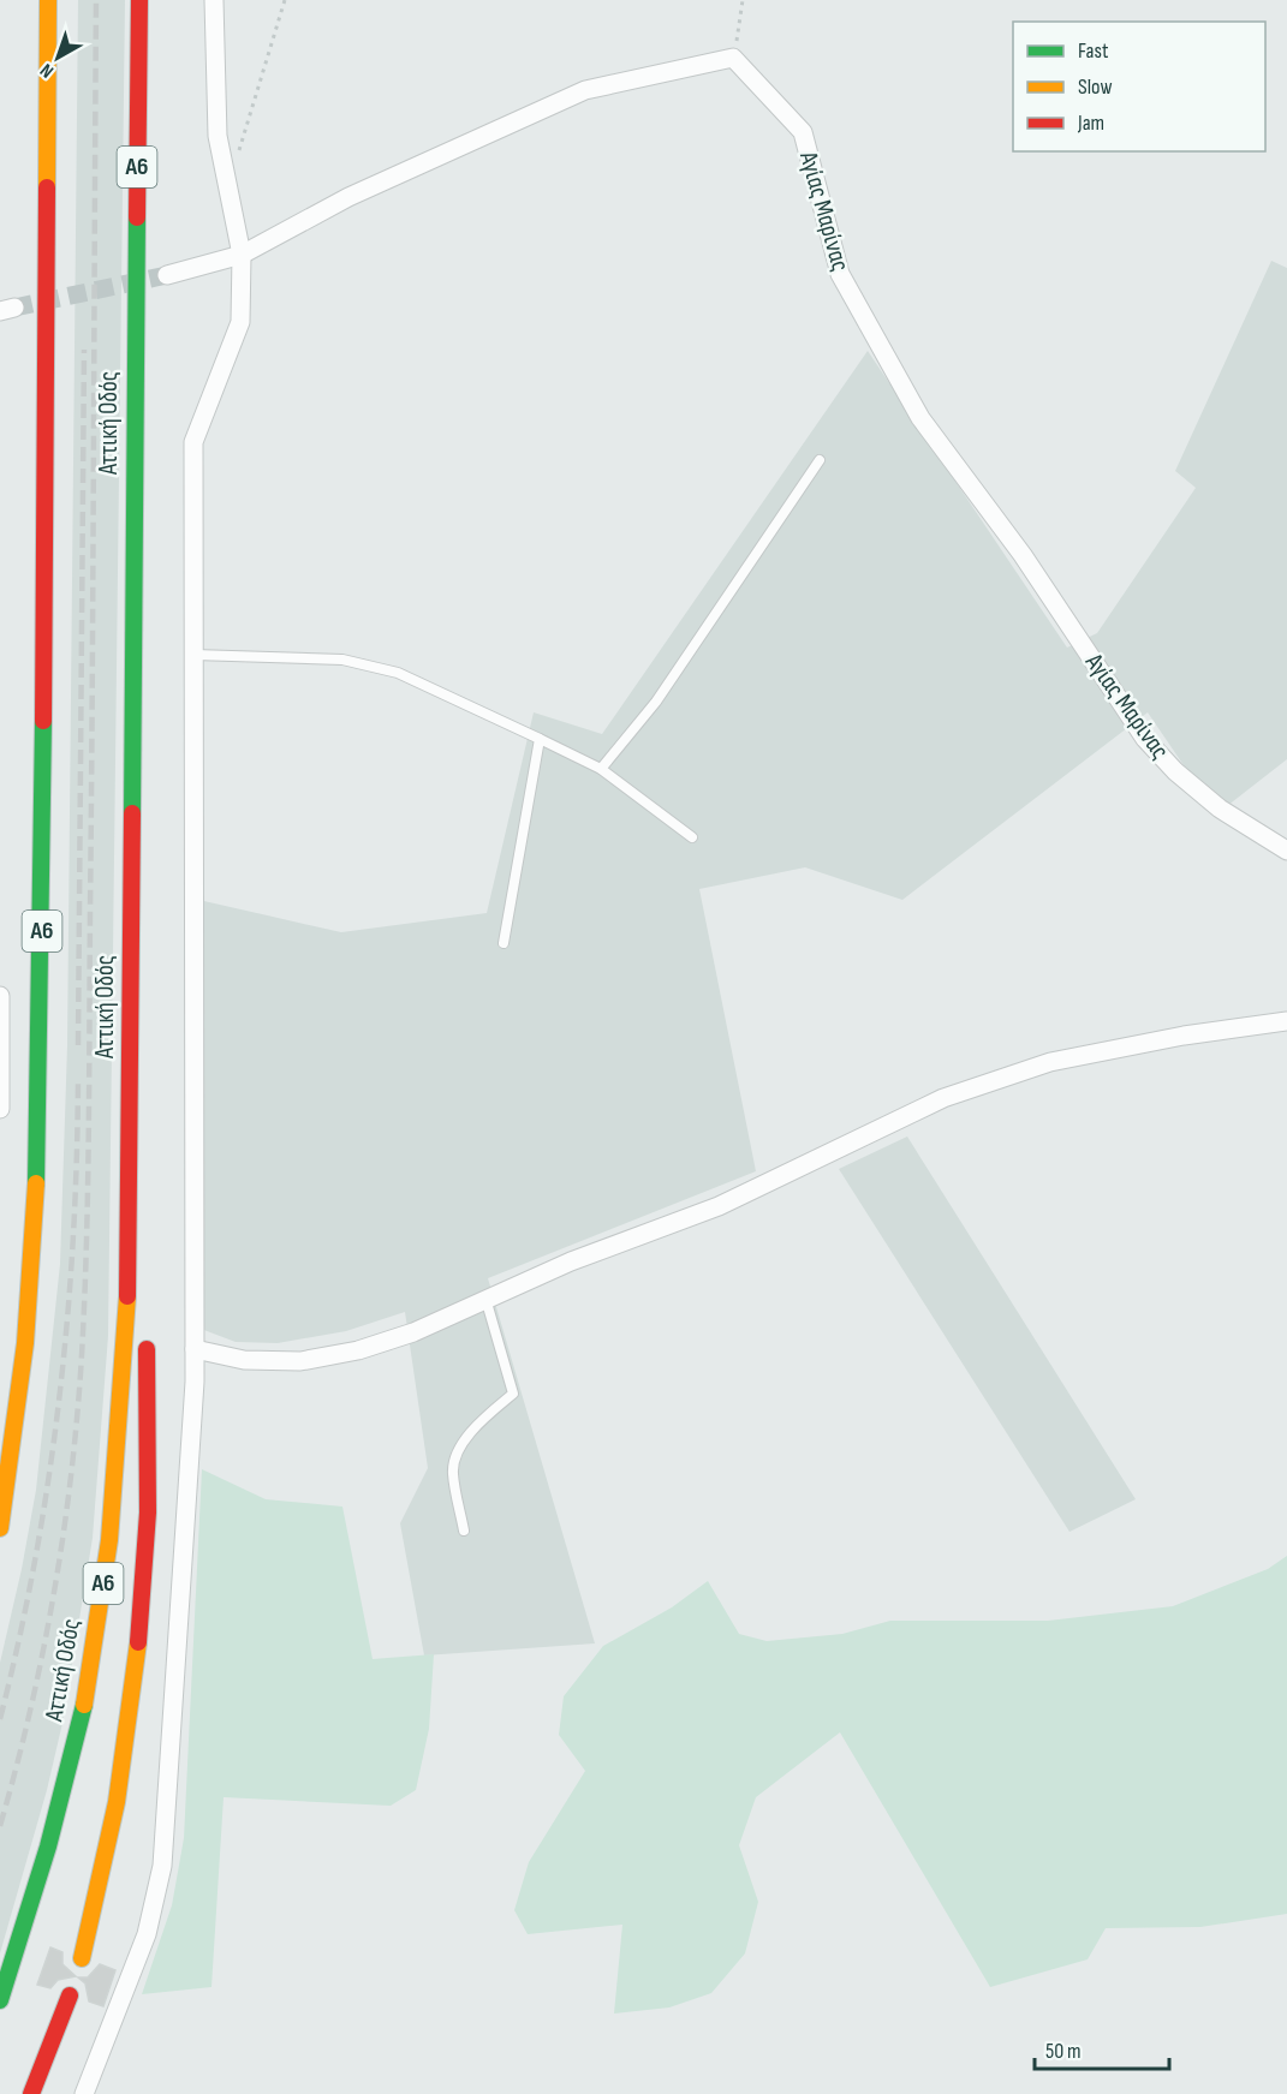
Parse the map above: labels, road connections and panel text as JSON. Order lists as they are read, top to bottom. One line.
{"streets":{"highway":["Α6","Αττική Οδός"],"street":["Αγίας Μαρίνας"]},"legend":["Fast","Slow","Jam"],"scale_bar":"50 m","north":"bottom left"}
